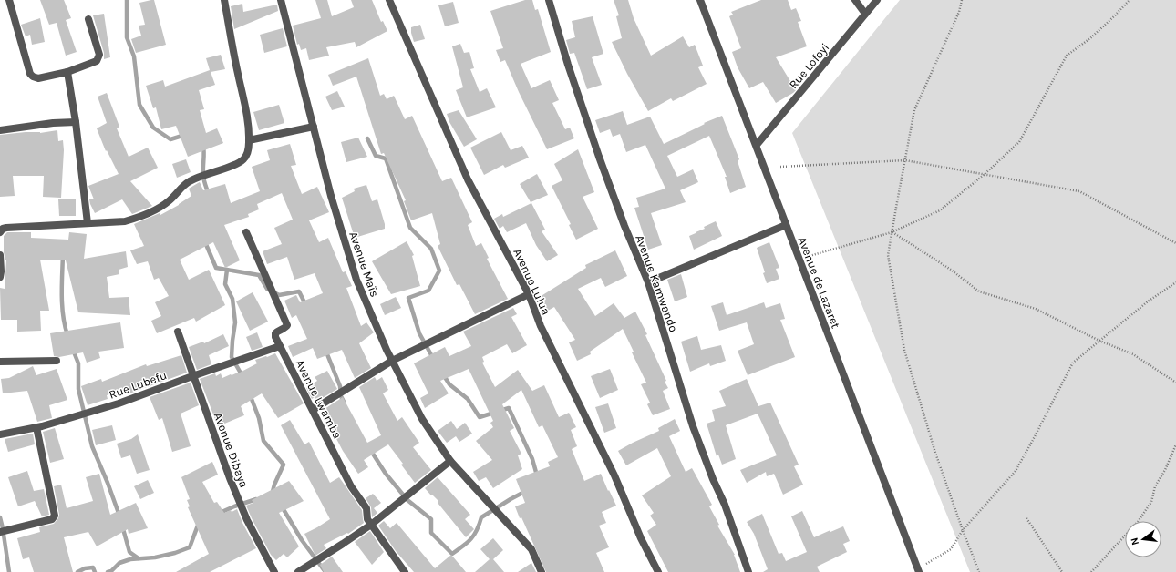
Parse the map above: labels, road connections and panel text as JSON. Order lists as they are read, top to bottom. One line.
{"streets":{"street":["Rue Lofoyi","Avenue Maïs","Avenue Lulua","Avenue de Lazaret","Avenue Kamwando","Rue Lubefu","Avenue Lwamba","Avenue Dibaya"]},"crossings":[["Rue Lofoyi","Avenue de Lazaret"],["Rue Lubefu","Avenue Lwamba"],["Rue Lubefu","Avenue Dibaya"]],"north":"left"}
